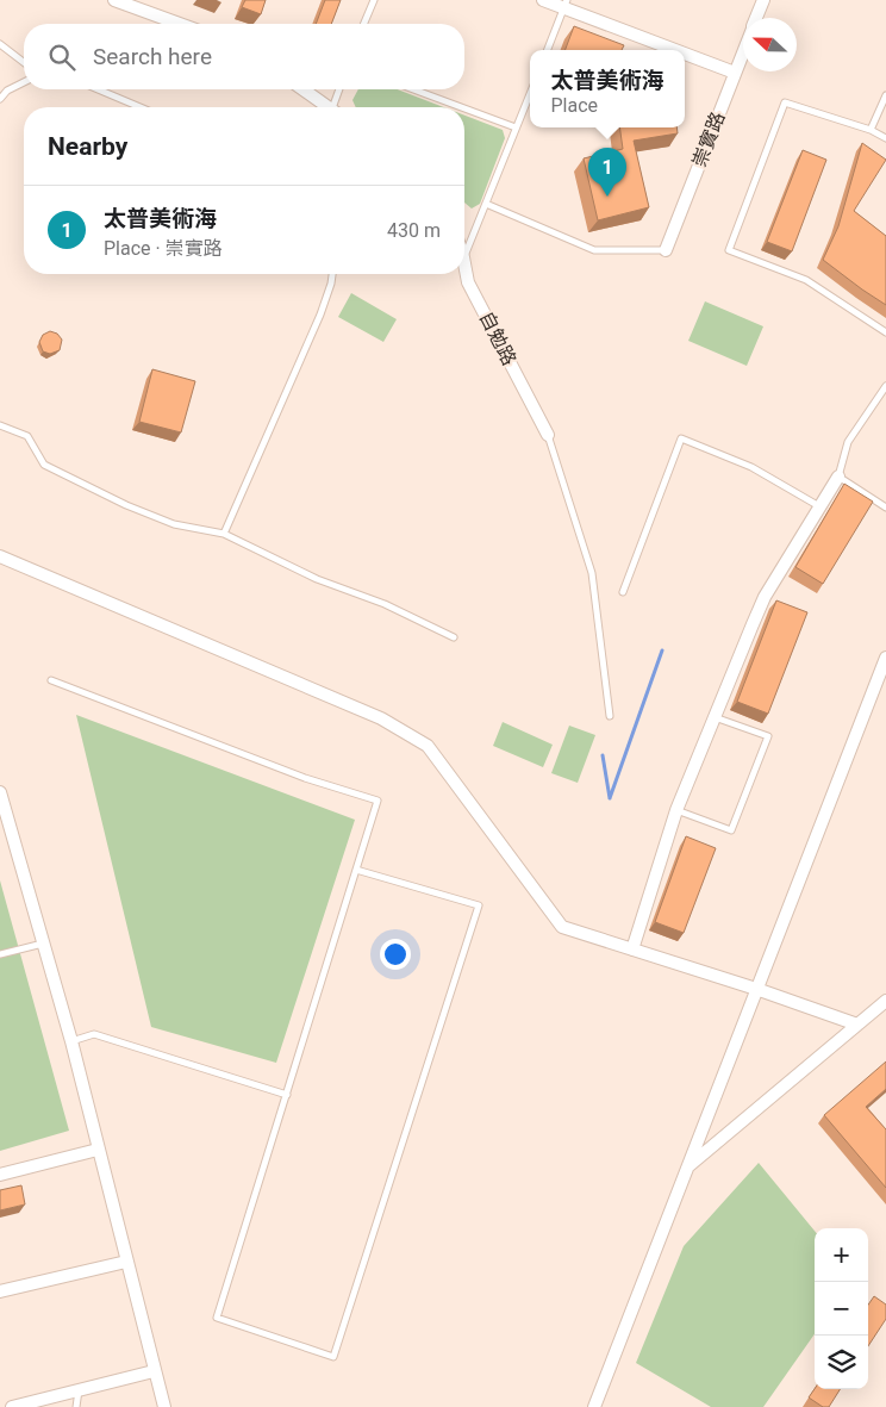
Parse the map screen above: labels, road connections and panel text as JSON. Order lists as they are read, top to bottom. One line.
{"streets":{"street":["崇實路","自勉路"]},"north":"left","page":{"search":"Search here","popup":["太普美術海","Place"],"heading":"Nearby","pins":"1","list":[{"mark":"1","name":"太普美術海","note":"Place · 崇實路","value":"430 m"}],"map_buttons":["+","−"]}}
